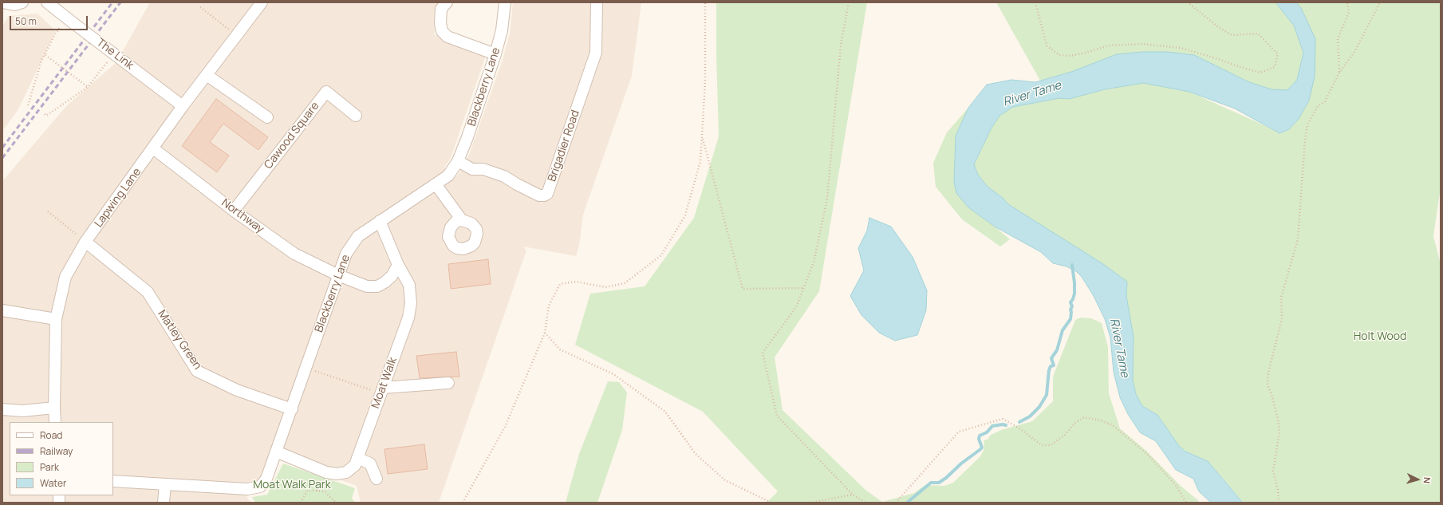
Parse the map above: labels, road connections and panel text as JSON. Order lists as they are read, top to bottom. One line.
{"streets":{"street":["The Link","Blackberry Lane","Cawood Square","Brigadier Road","Lapwing Lane","Northway","Matley Green","Moat Walk"]},"crossings":[["The Link","Lapwing Lane"],["Blackberry Lane","Brigadier Road"],["Blackberry Lane","Northway"],["Blackberry Lane","Matley Green"],["Blackberry Lane","Moat Walk"],["Cawood Square","Northway"],["Lapwing Lane","Northway"],["Lapwing Lane","Matley Green"],["Northway","Moat Walk"]],"water":["River Tame"],"parks":["Holt Wood","Moat Walk Park"],"legend":["Road","Railway","Park","Water"],"scale_bar":"50 m","north":"right"}
